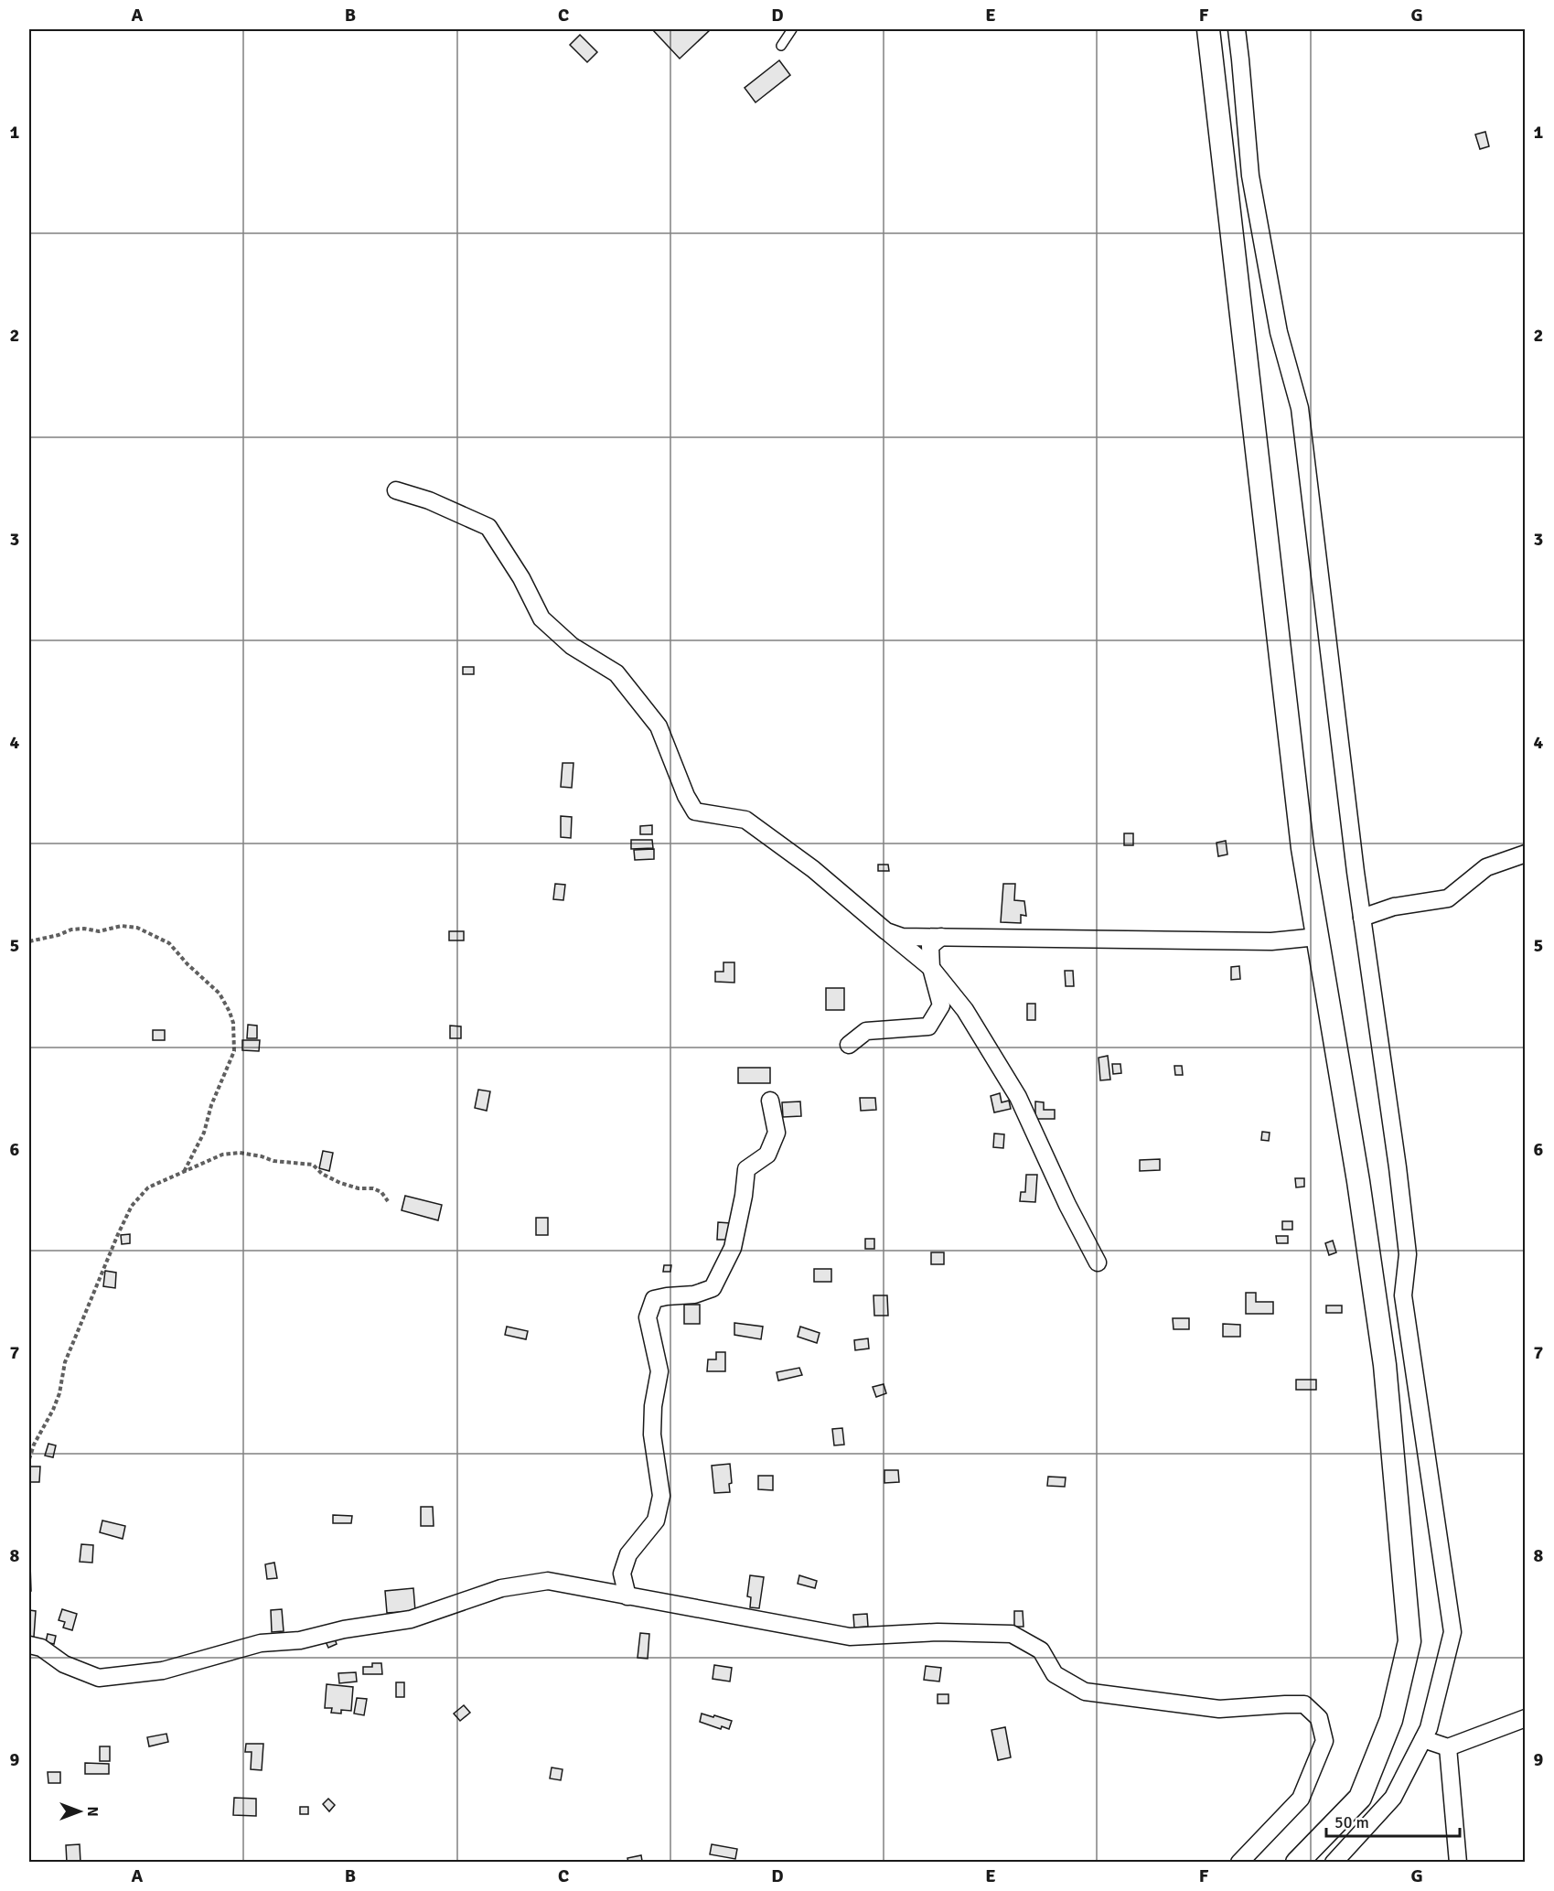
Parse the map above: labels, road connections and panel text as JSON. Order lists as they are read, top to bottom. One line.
{"scale_bar":"50 m","north":"right","grid":{"columns":["A","B","C","D","E","F","G"],"rows":["1","2","3","4","5","6","7","8","9"]}}
